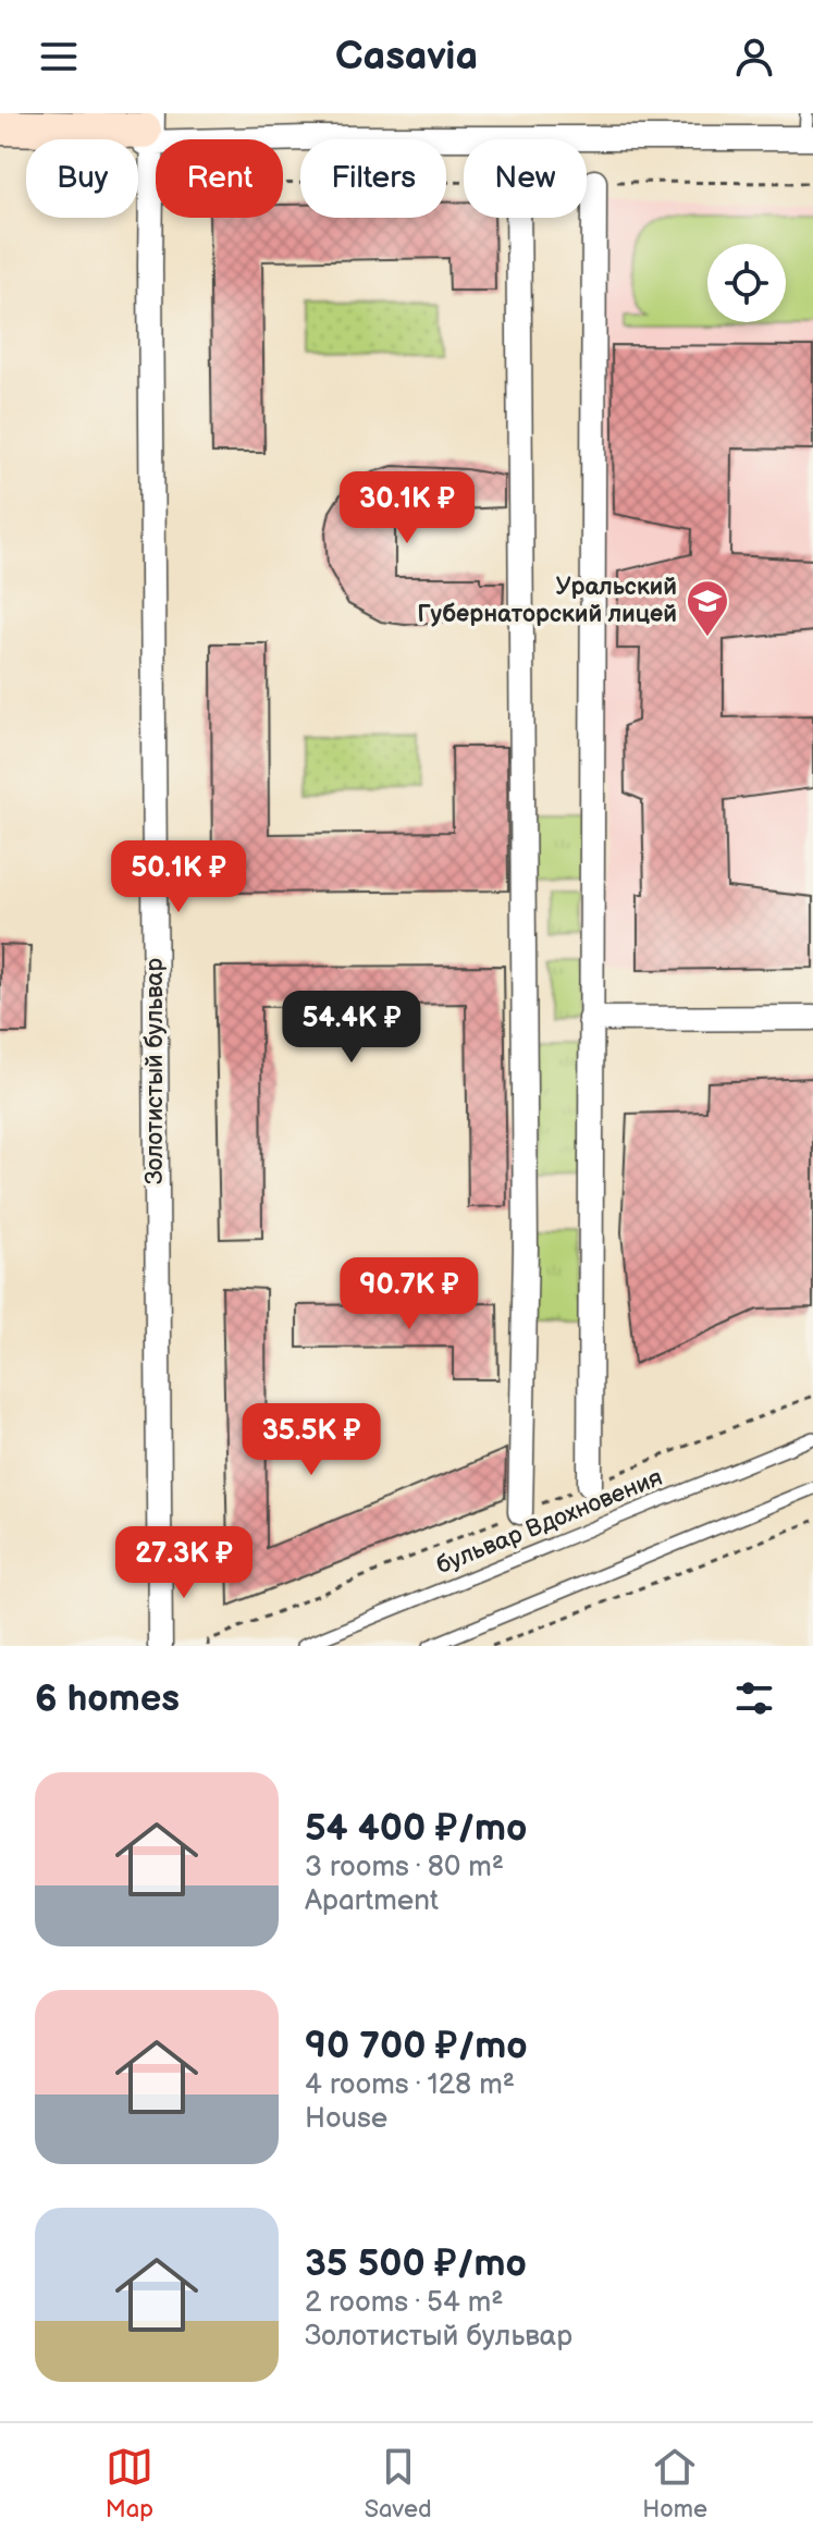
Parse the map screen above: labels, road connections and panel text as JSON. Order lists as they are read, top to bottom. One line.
{"streets":{"street":["Золотистый бульвар"],"lane":["бульвар Вдохновения"]},"places":{"school or university":["Уральский Губернаторский лицей"]},"page":{"header":"Casavia","chip":["Buy","Rent","Filters","New"],"price":["30.1K ₽","50.1K ₽","54.4K ₽","90.7K ₽","35.5K ₽","27.3K ₽"],"heading":"6 homes","list":[{"name":"54 400 ₽/mo","note":"3 rooms · 80 m² · Apartment"},{"name":"90 700 ₽/mo","note":"4 rooms · 128 m² · House"},{"name":"35 500 ₽/mo","note":"2 rooms · 54 m² · Золотистый бульвар"}],"tabs":["Map","Saved","Home"]}}
